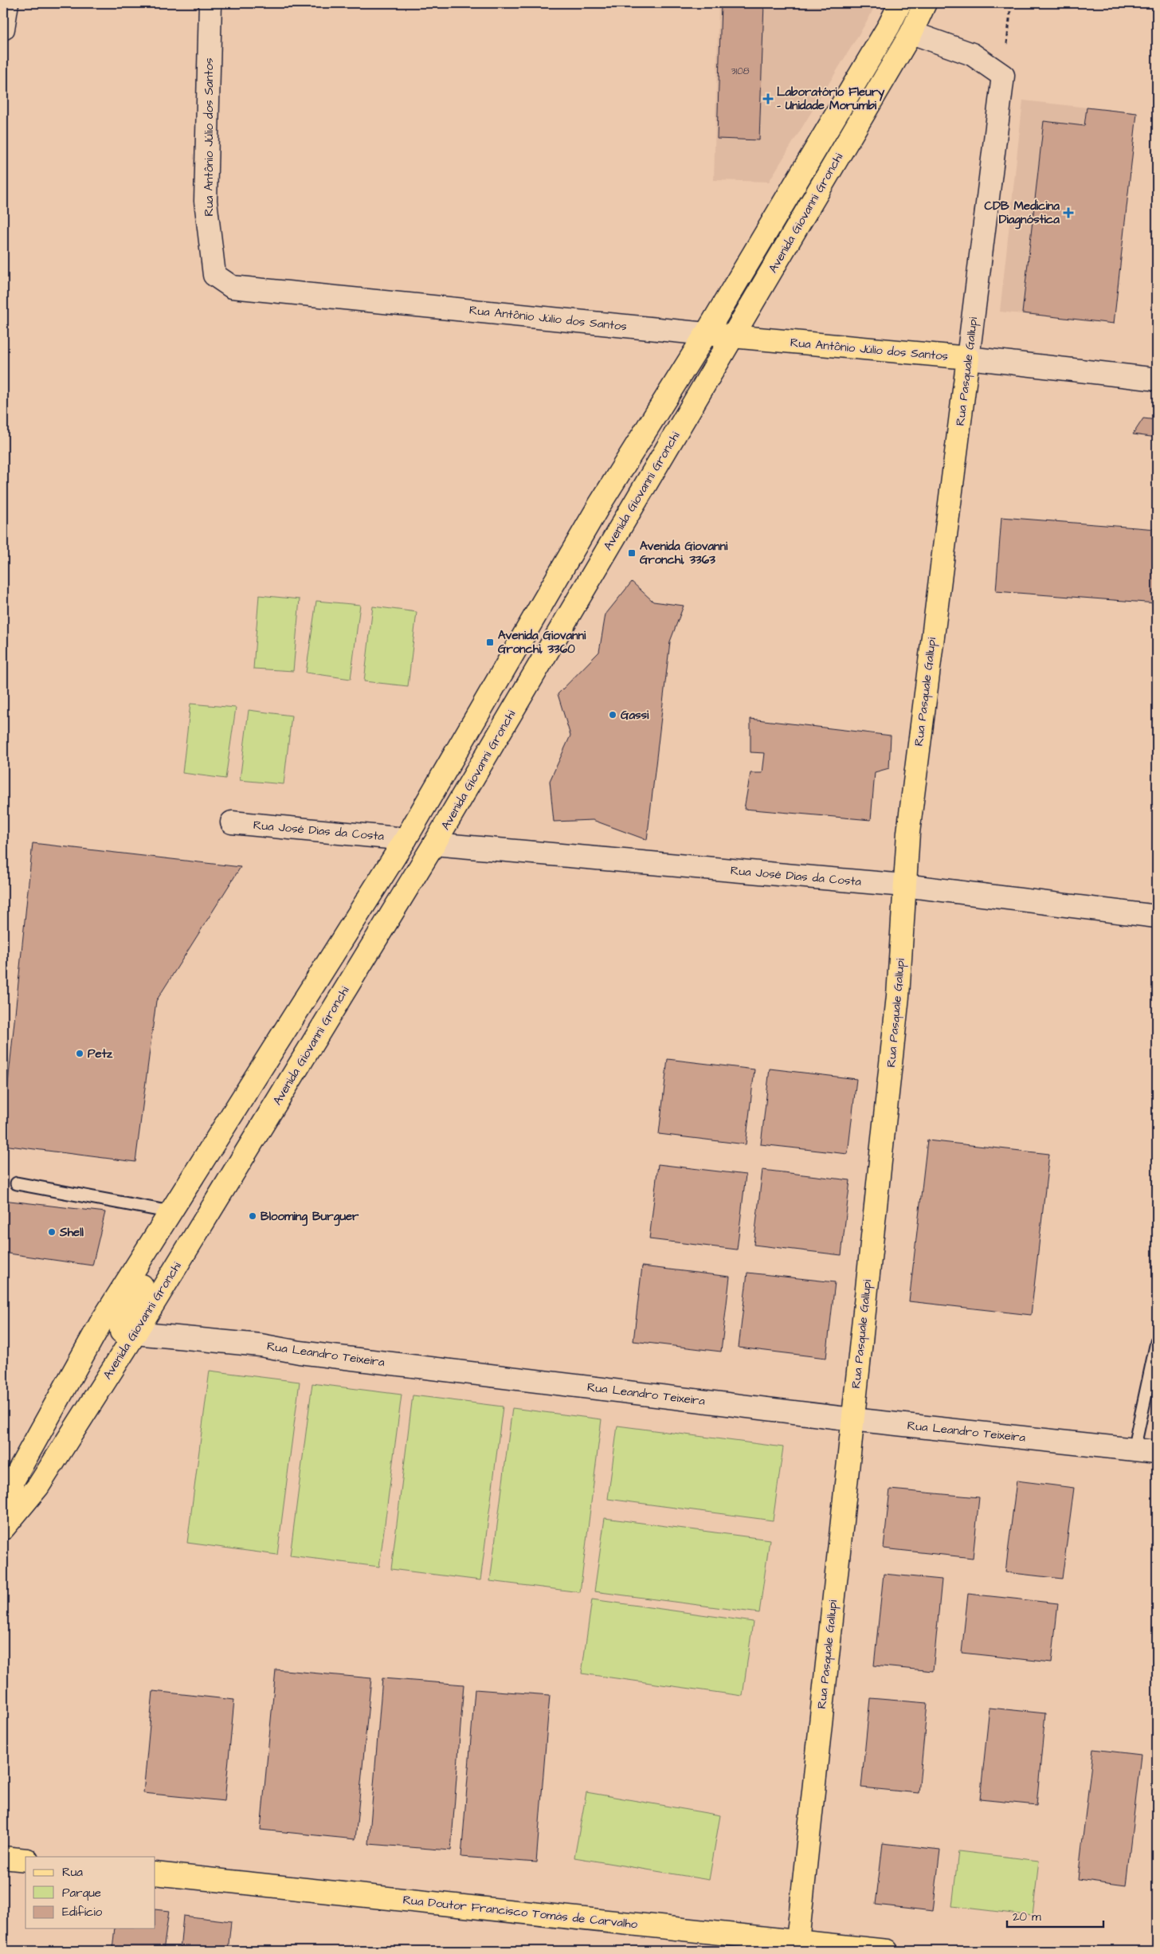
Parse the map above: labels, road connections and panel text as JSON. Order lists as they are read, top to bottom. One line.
{"streets":{"main road":["Rua Antônio Júlio dos Santos","Avenida Giovanni Gronchi","Rua Pasquale Gallupi","Rua Doutor Francisco Tomás de Carvalho"],"street":["Rua José Dias da Costa","Rua Leandro Teixeira"]},"crossings":[["Rua Antônio Júlio dos Santos","Avenida Giovanni Gronchi"],["Rua Antônio Júlio dos Santos","Rua Pasquale Gallupi"],["Avenida Giovanni Gronchi","Rua José Dias da Costa"],["Avenida Giovanni Gronchi","Rua Leandro Teixeira"],["Rua Pasquale Gallupi","Rua José Dias da Costa"],["Rua Pasquale Gallupi","Rua Leandro Teixeira"],["Rua Pasquale Gallupi","Rua Doutor Francisco Tomás de Carvalho"]],"places":{"health":["Laboratório Fleury - Unidade Morumbi","CDB Medicina Diagnóstica"],"transit":["Avenida Giovanni Gronchi, 3363","Avenida Giovanni Gronchi, 3360"],"other":["Gassi","Petz","Blooming Burguer","Shell"]},"house_numbers":["3108"],"legend":["Rua","Parque","Edifício"],"scale_bar":"20 m"}
